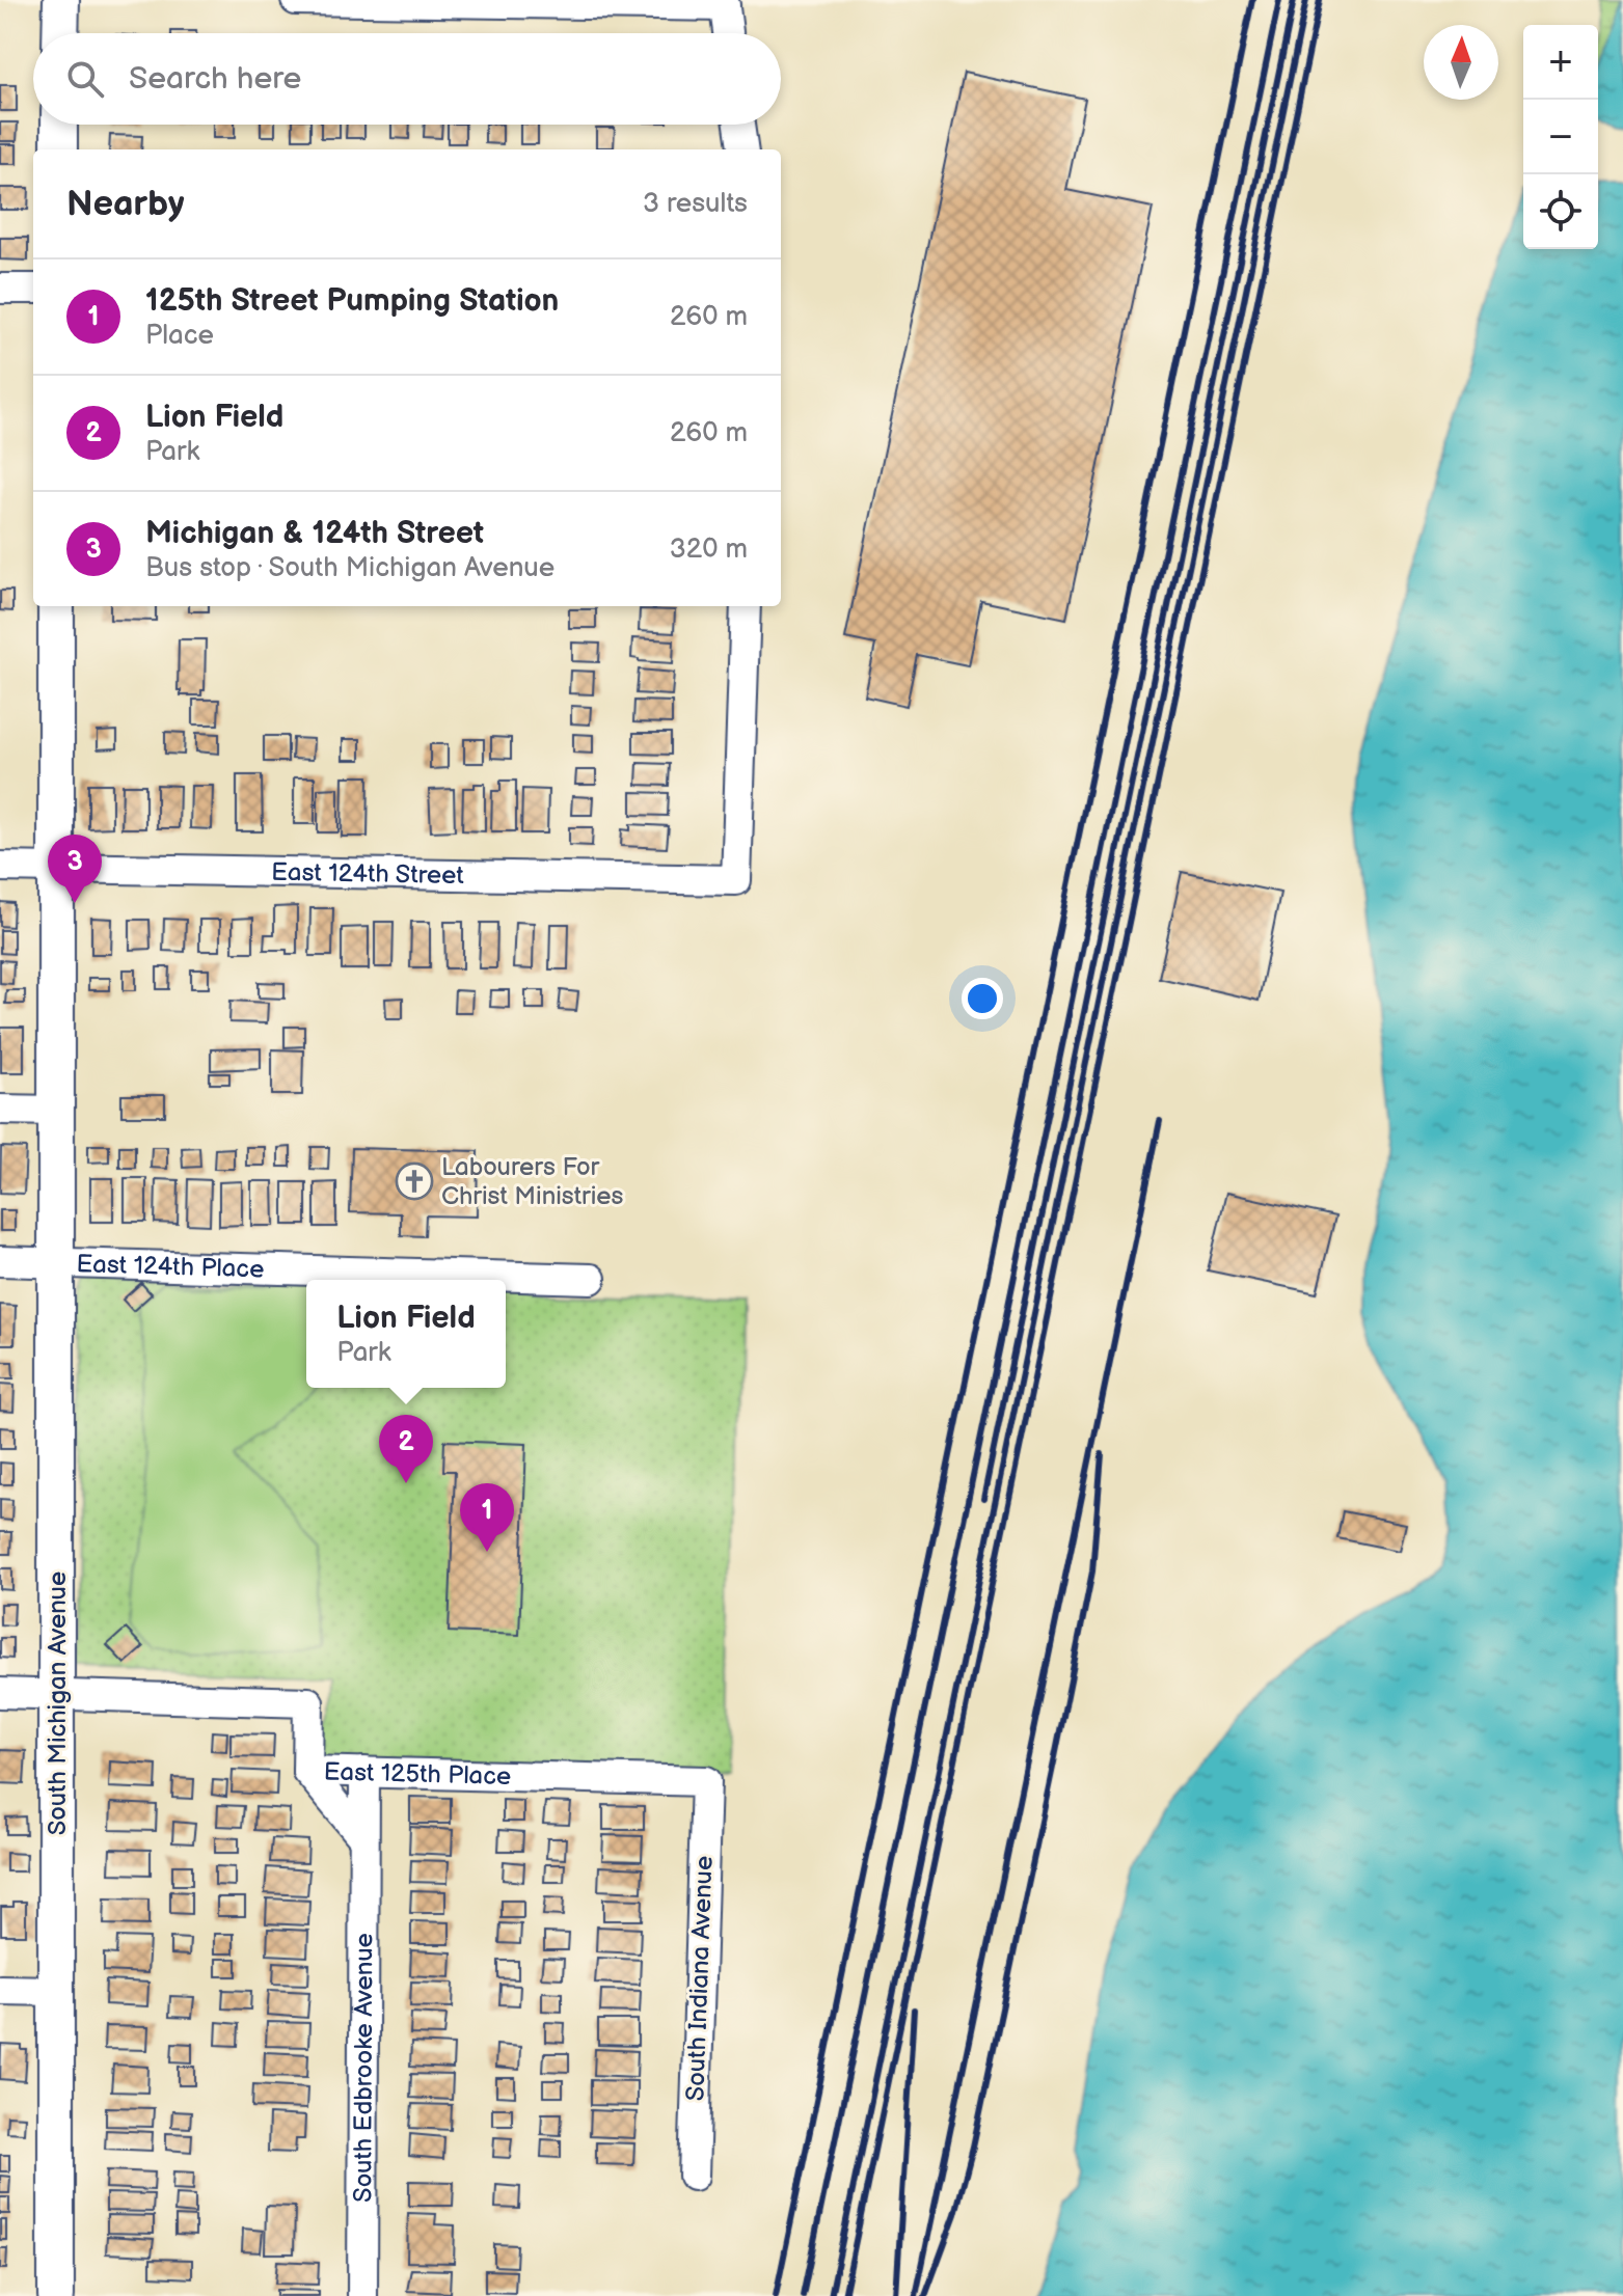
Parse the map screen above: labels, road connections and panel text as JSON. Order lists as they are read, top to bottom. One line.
{"streets":{"main road":["South Michigan Avenue"],"street":["East 124th Street","East 124th Place","East 125th Place","South Indiana Avenue","South Edbrooke Avenue"]},"crossings":[["East 124th Street","South Michigan Avenue"],["East 124th Place","South Michigan Avenue"],["South Michigan Avenue","East 125th Place"],["East 125th Place","South Indiana Avenue"],["East 125th Place","South Edbrooke Avenue"]],"places":{"church":["Labourers For Christ Ministries"]},"north":"top","page":{"map_buttons":["+","−"],"search":"Search here","heading":["Nearby","3 results"],"list":[{"mark":"1","name":"125th Street Pumping Station","note":"Place","value":"260 m"},{"mark":"2","name":"Lion Field","note":"Park","value":"260 m"},{"mark":"3","name":"Michigan & 124th Street","note":"Bus stop · South Michigan Avenue","value":"320 m"}],"pins":["3","2","1"],"popup":["Lion Field","Park"]}}
